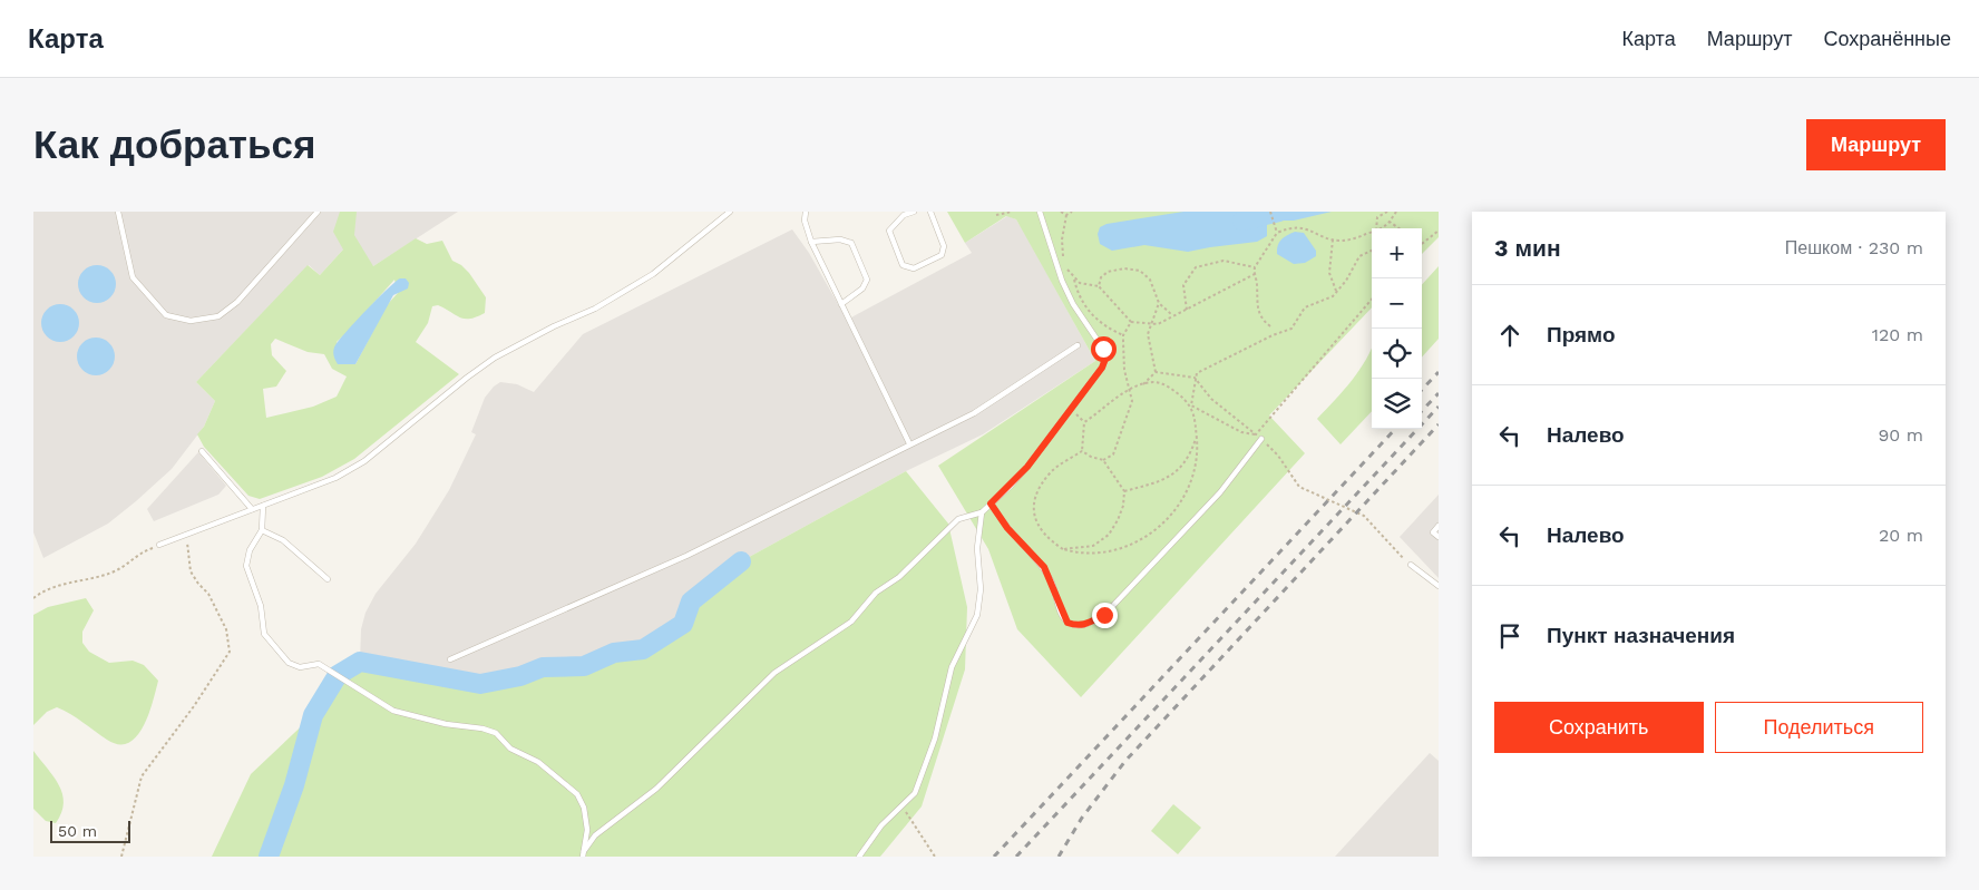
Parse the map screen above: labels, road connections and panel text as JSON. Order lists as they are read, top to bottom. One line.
{"scale_bar":"50 m","page":{"header":"Карта","nav":["Карта","Маршрут","Сохранённые"],"buttons":["Маршрут",["Сохранить","Поделиться"]],"title":"Как добраться","heading":["3 мин","Пешком · 230 m"],"map_buttons":["+","−"],"list":[["Прямо","120 m"],["Налево","90 m"],["Налево","20 m"],"Пункт назначения"],"scale":"50 m"}}
